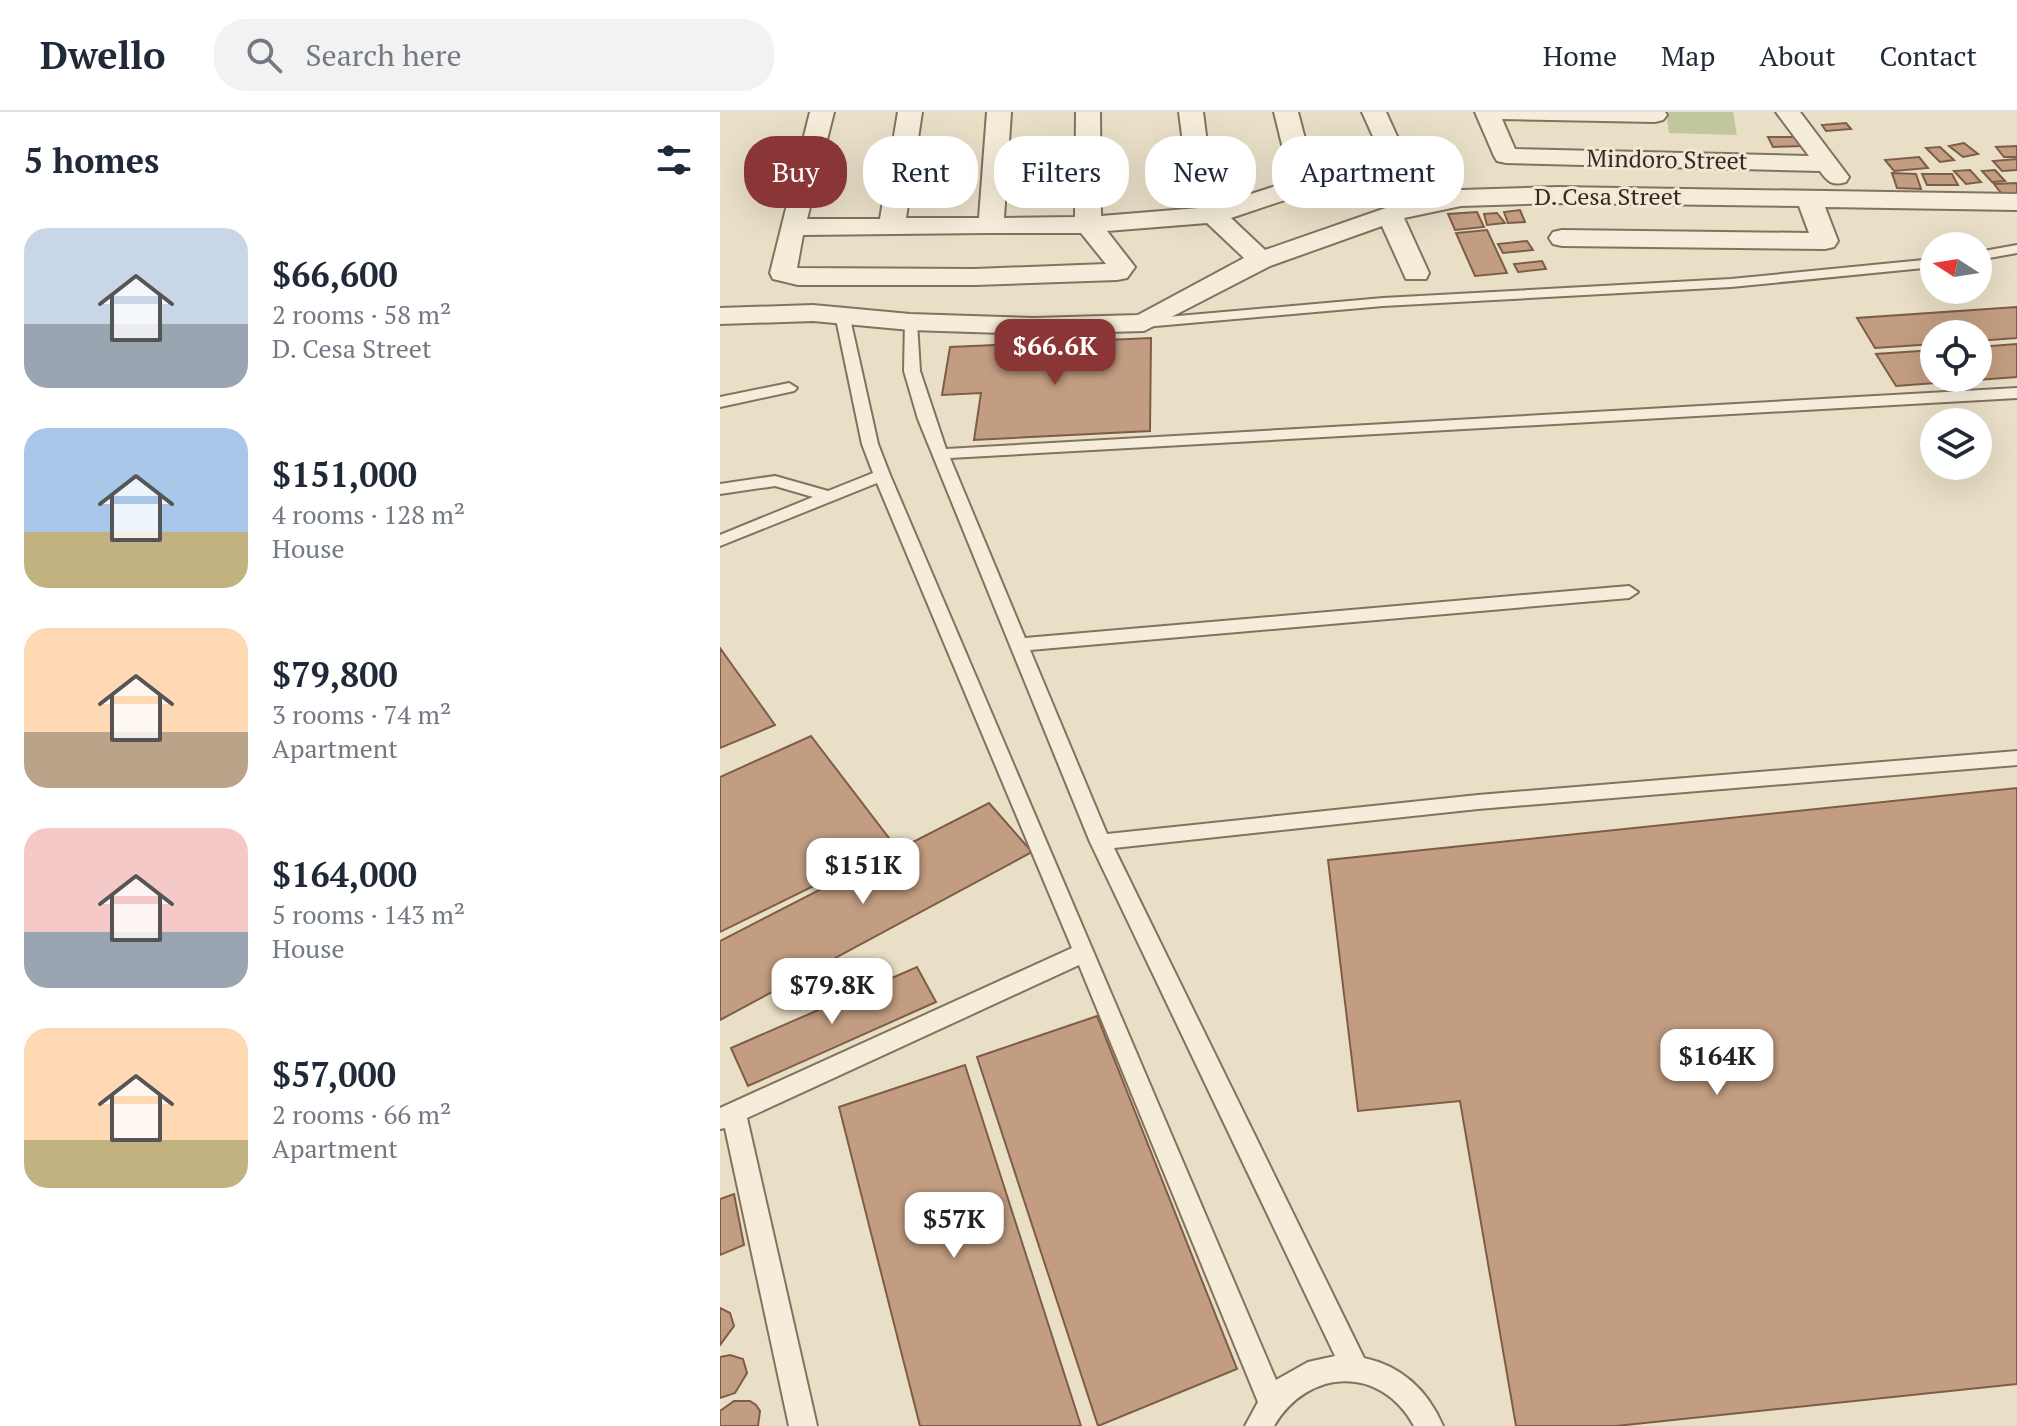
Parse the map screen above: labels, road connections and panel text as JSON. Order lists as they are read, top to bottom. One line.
{"streets":{"street":["Mindoro Street","D. Cesa Street"]},"north":"left","page":{"header":"Dwello","search":"Search here","nav":["Home","Map","About","Contact"],"heading":"5 homes","chip":["Buy","Rent","Filters","New","Apartment"],"list":[{"name":"$66,600","note":"2 rooms · 58 m² · D. Cesa Street"},{"name":"$151,000","note":"4 rooms · 128 m² · House"},{"name":"$79,800","note":"3 rooms · 74 m² · Apartment"},{"name":"$164,000","note":"5 rooms · 143 m² · House"},{"name":"$57,000","note":"2 rooms · 66 m² · Apartment"}],"price":["$66.6K","$151K","$79.8K","$164K","$57K"]}}
